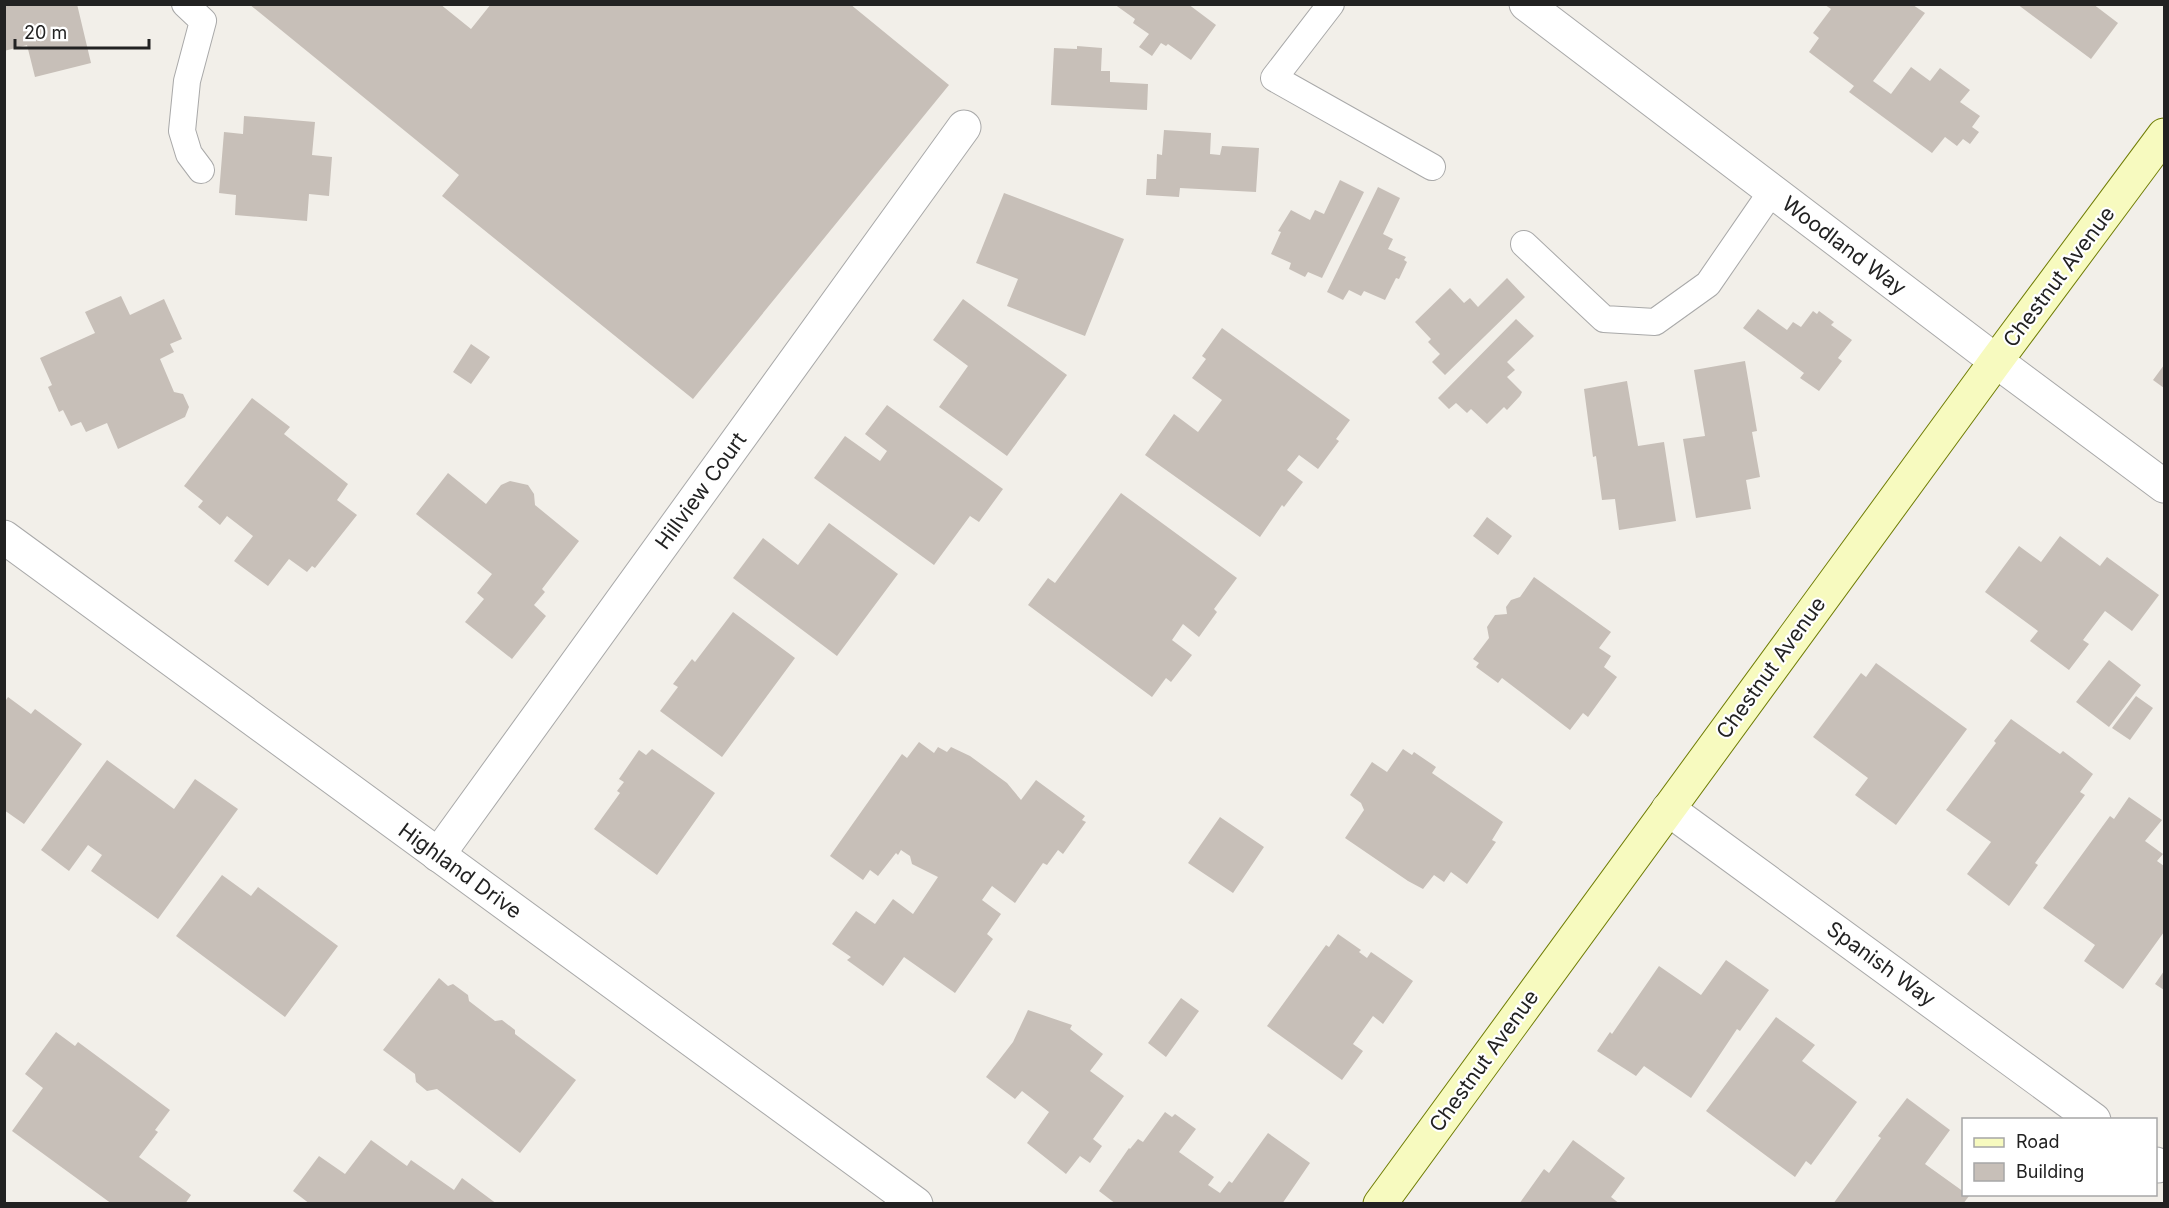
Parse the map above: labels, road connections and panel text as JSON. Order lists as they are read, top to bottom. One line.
{"streets":{"main road":["Chestnut Avenue"],"street":["Woodland Way","Hillview Court","Highland Drive","Spanish Way"]},"crossings":[["Woodland Way","Chestnut Avenue"],["Chestnut Avenue","Spanish Way"],["Hillview Court","Highland Drive"]],"legend":["Road","Building"],"scale_bar":"20 m"}
